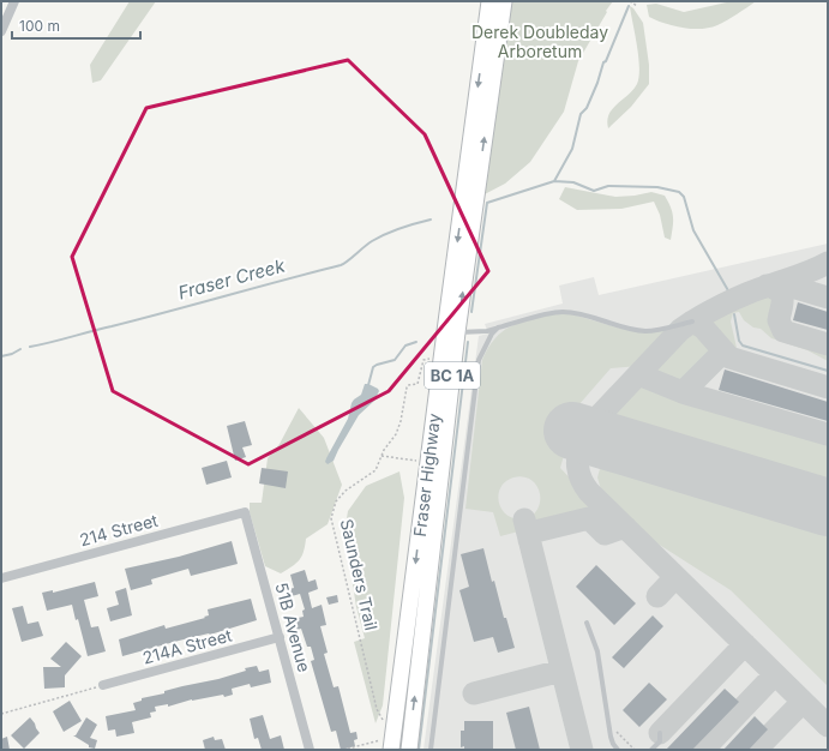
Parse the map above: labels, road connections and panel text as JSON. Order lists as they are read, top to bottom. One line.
{"streets":{"main road":["BC 1A","Fraser Highway"],"street":["214 Street","51B Avenue","214A Street"],"path":["Saunders Trail"]},"crossings":[["214 Street","51B Avenue"],["51B Avenue","214A Street"]],"water":["Fraser Creek"],"parks":["Derek Doubleday Arboretum"],"scale_bar":"100 m"}
